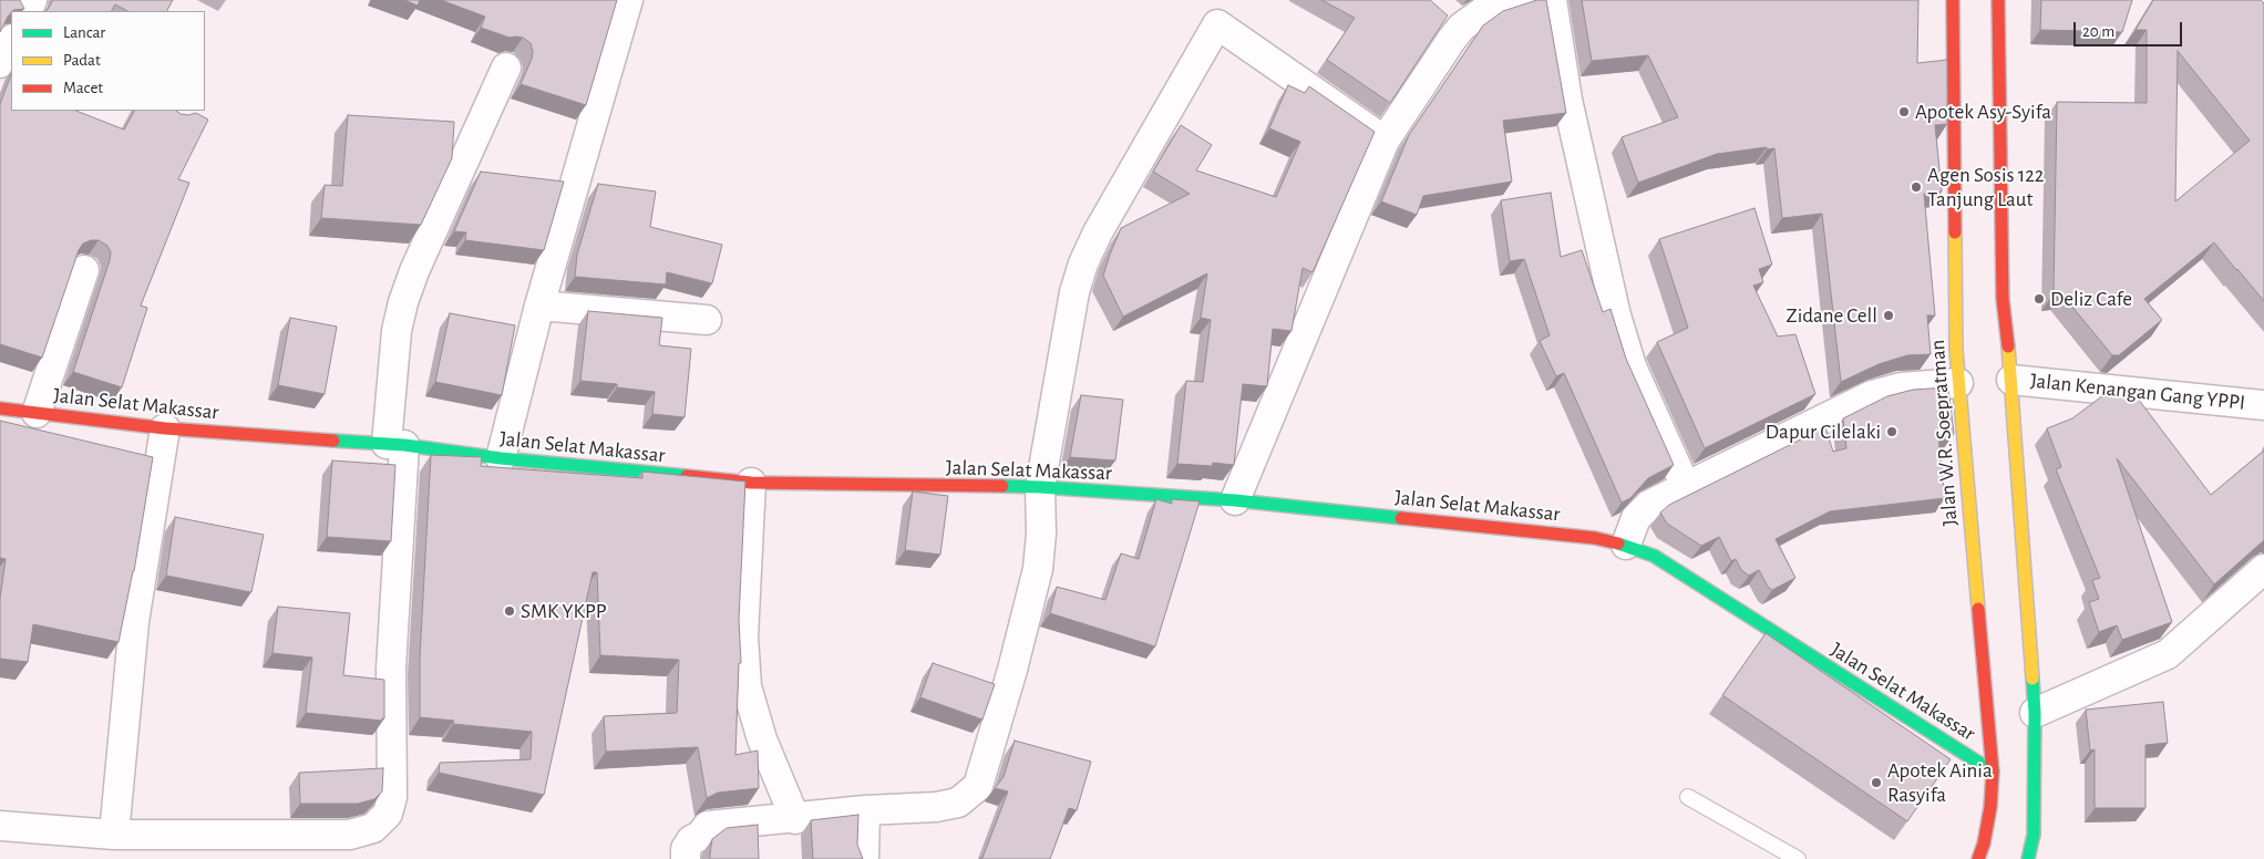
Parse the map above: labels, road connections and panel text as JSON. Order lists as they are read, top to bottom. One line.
{"streets":{"street":["Jalan Kenangan Gang YPPI","Jalan Selat Makassar","Jalan W.R. Soepratman"]},"crossings":[["Jalan Selat Makassar","Jalan W.R. Soepratman"]],"places":["Apotek Asy-Syifa","Agen Sosis 122 Tanjung Laut","Deliz Cafe","Zidane Cell","Dapur Cilelaki","SMK YKPP","Apotek Ainia Rasyifa"],"legend":["Lancar","Padat","Macet"],"scale_bar":"20 m"}
